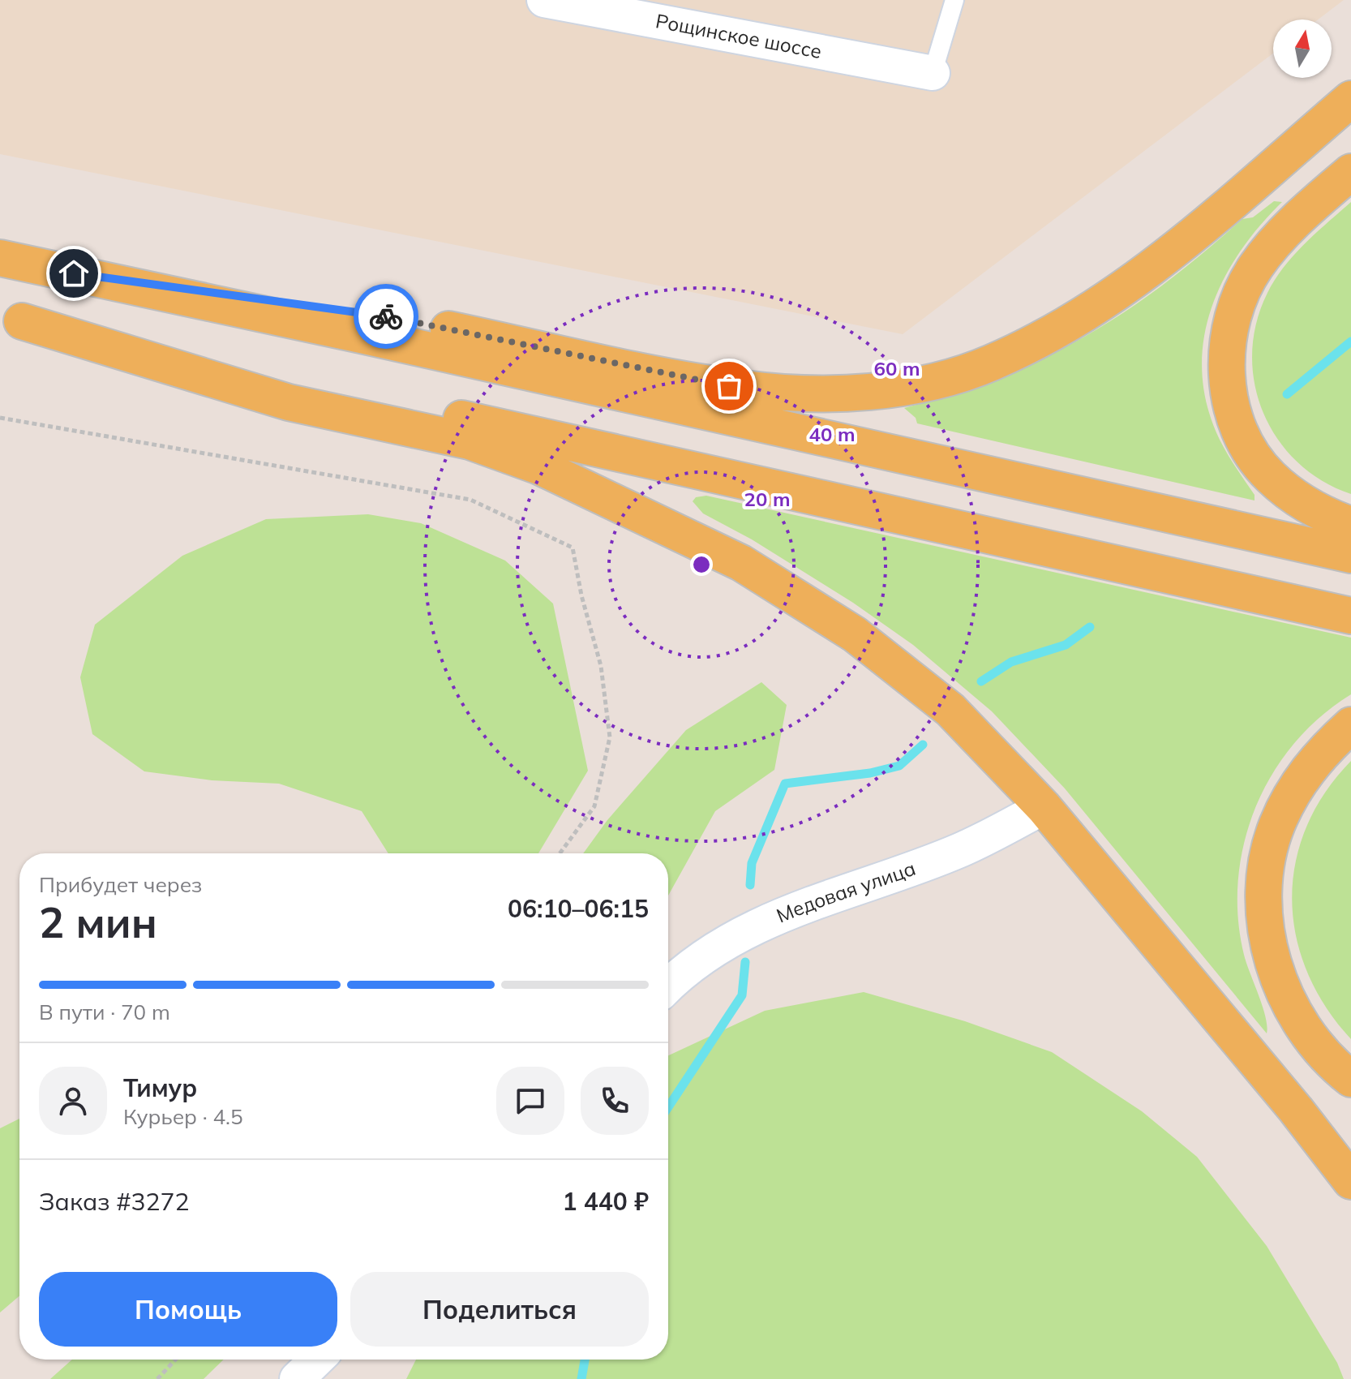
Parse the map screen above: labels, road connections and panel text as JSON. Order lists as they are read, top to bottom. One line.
{"streets":{"street":["Рощинское шоссе","Медовая улица"]},"north":"top","page":{"heading":["2 мин","Прибудет через","06:10–06:15"],"panel":["Тимур","Курьер · 4.5","Заказ #3272","1 440 ₽"],"bar":"В пути · 70 m","buttons":["Помощь","Поделиться"]},"rings":["60 m","40 m","20 m"]}
